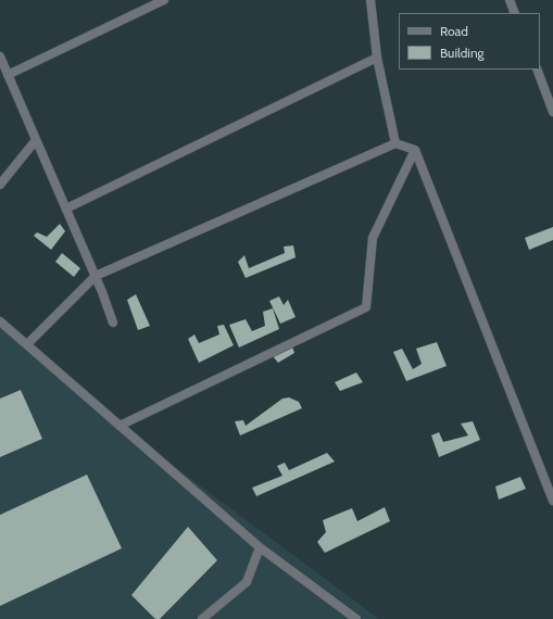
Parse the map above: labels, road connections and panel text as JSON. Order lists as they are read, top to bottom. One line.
{"legend":["Road","Building"]}
